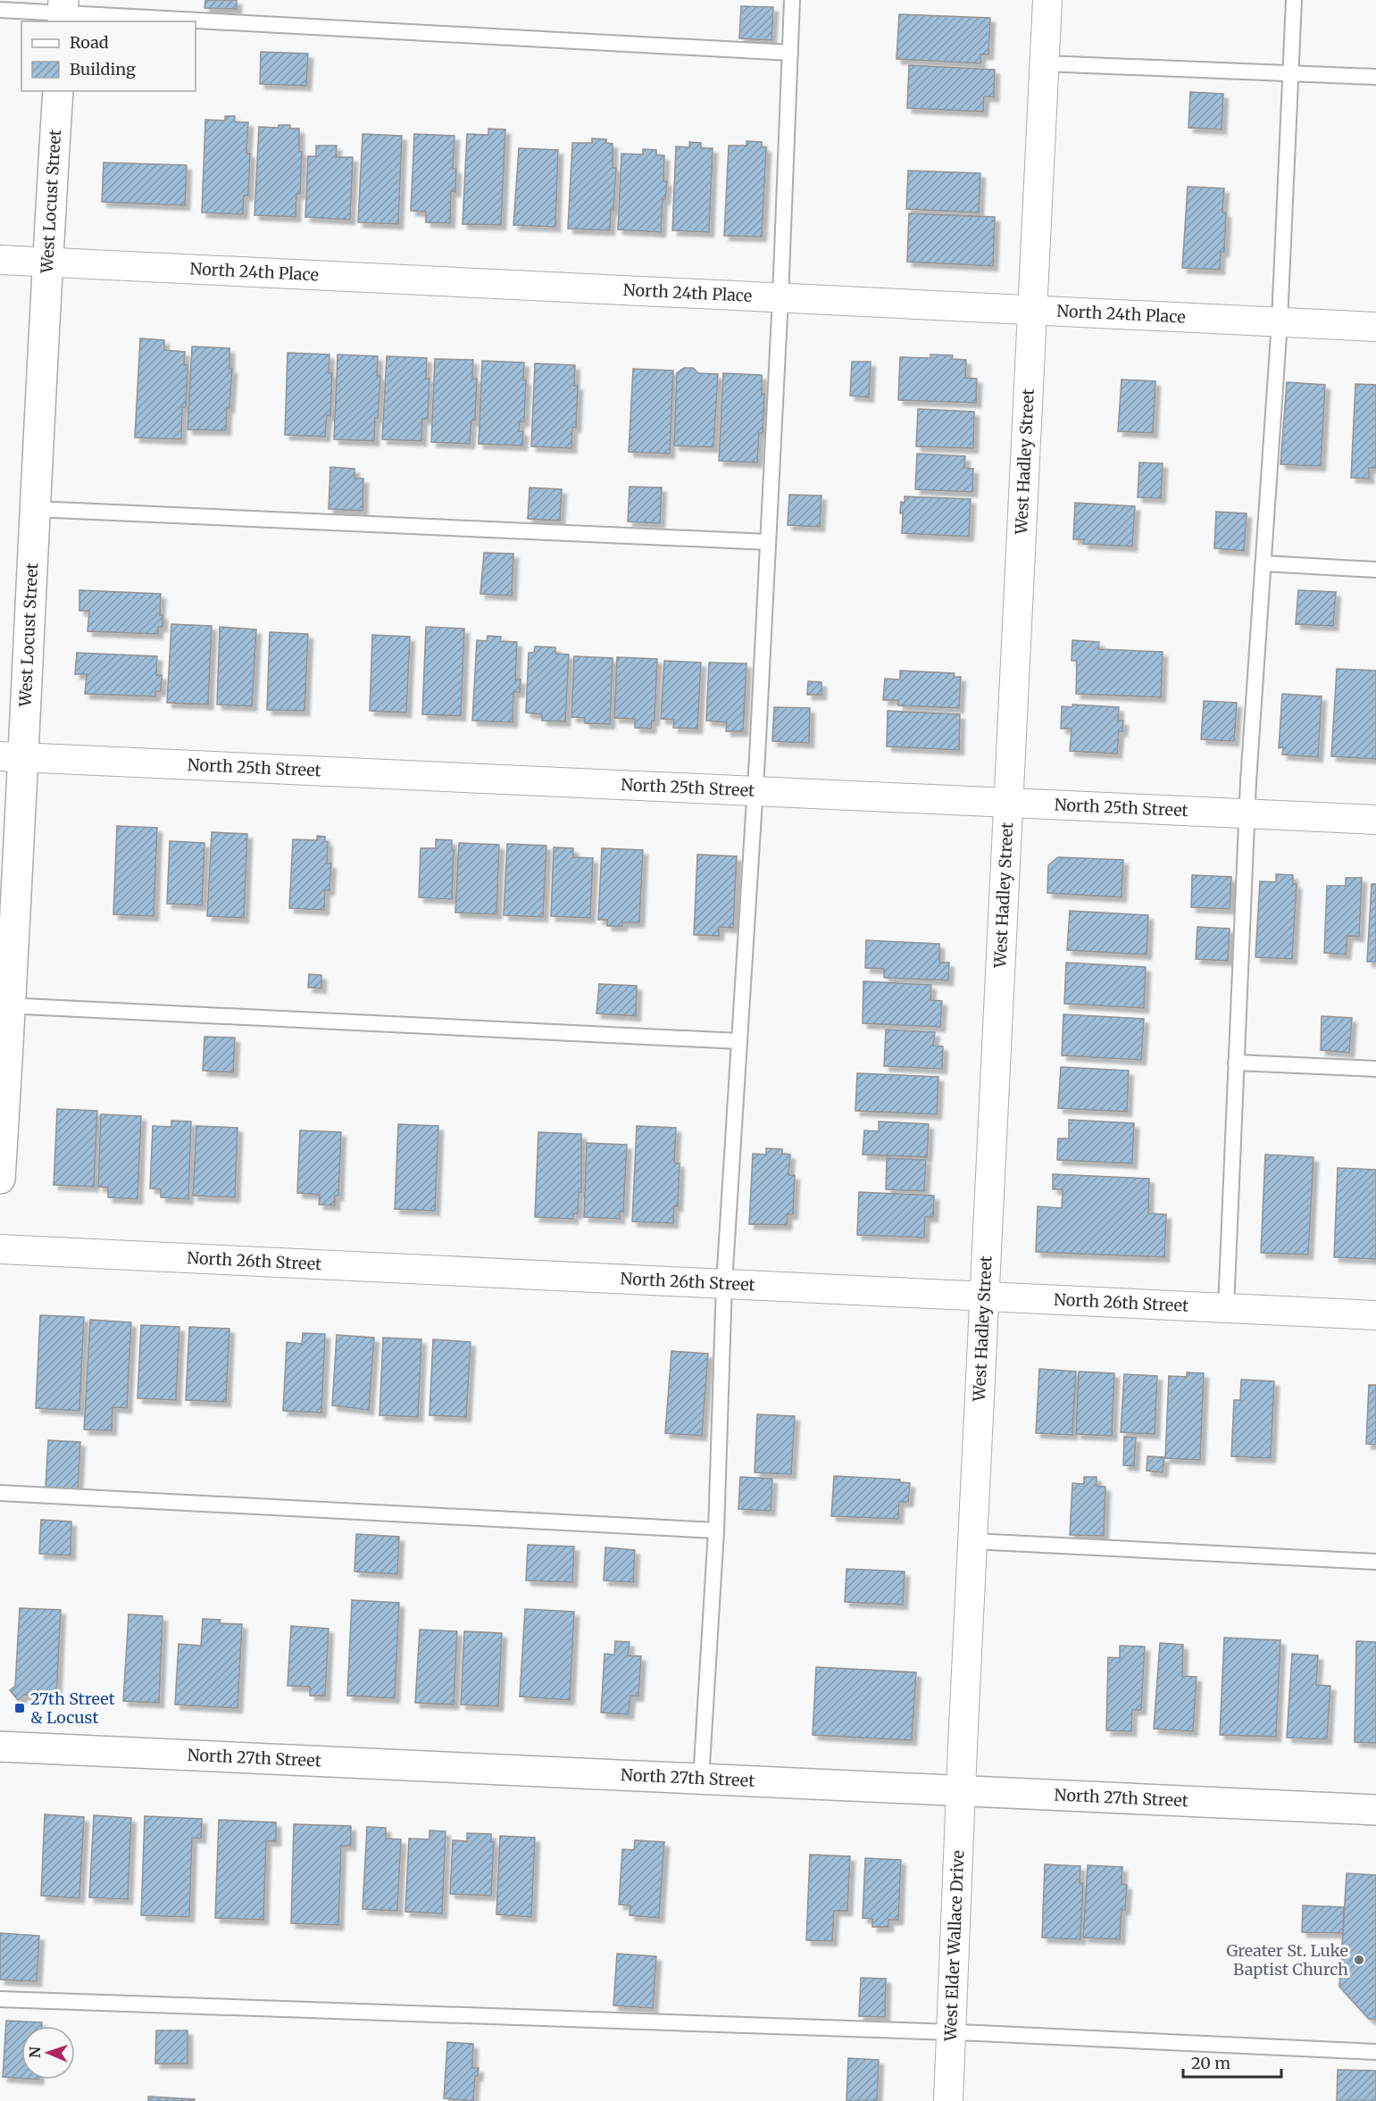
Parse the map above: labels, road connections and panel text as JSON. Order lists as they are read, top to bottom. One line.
{"streets":{"main road":["West Locust Street","North 27th Street"],"street":["North 24th Place","West Hadley Street","North 25th Street","North 26th Street","West Elder Wallace Drive"]},"crossings":[["West Locust Street","North 24th Place"],["West Locust Street","North 25th Street"],["North 24th Place","West Hadley Street"],["West Hadley Street","North 25th Street"],["West Hadley Street","North 26th Street"],["West Hadley Street","North 27th Street"],["West Hadley Street","West Elder Wallace Drive"],["North 27th Street","West Elder Wallace Drive"]],"places":{"transit":["27th Street & Locust"],"other":["Greater St. Luke Baptist Church"]},"legend":["Road","Building"],"scale_bar":"20 m","north":"left"}
